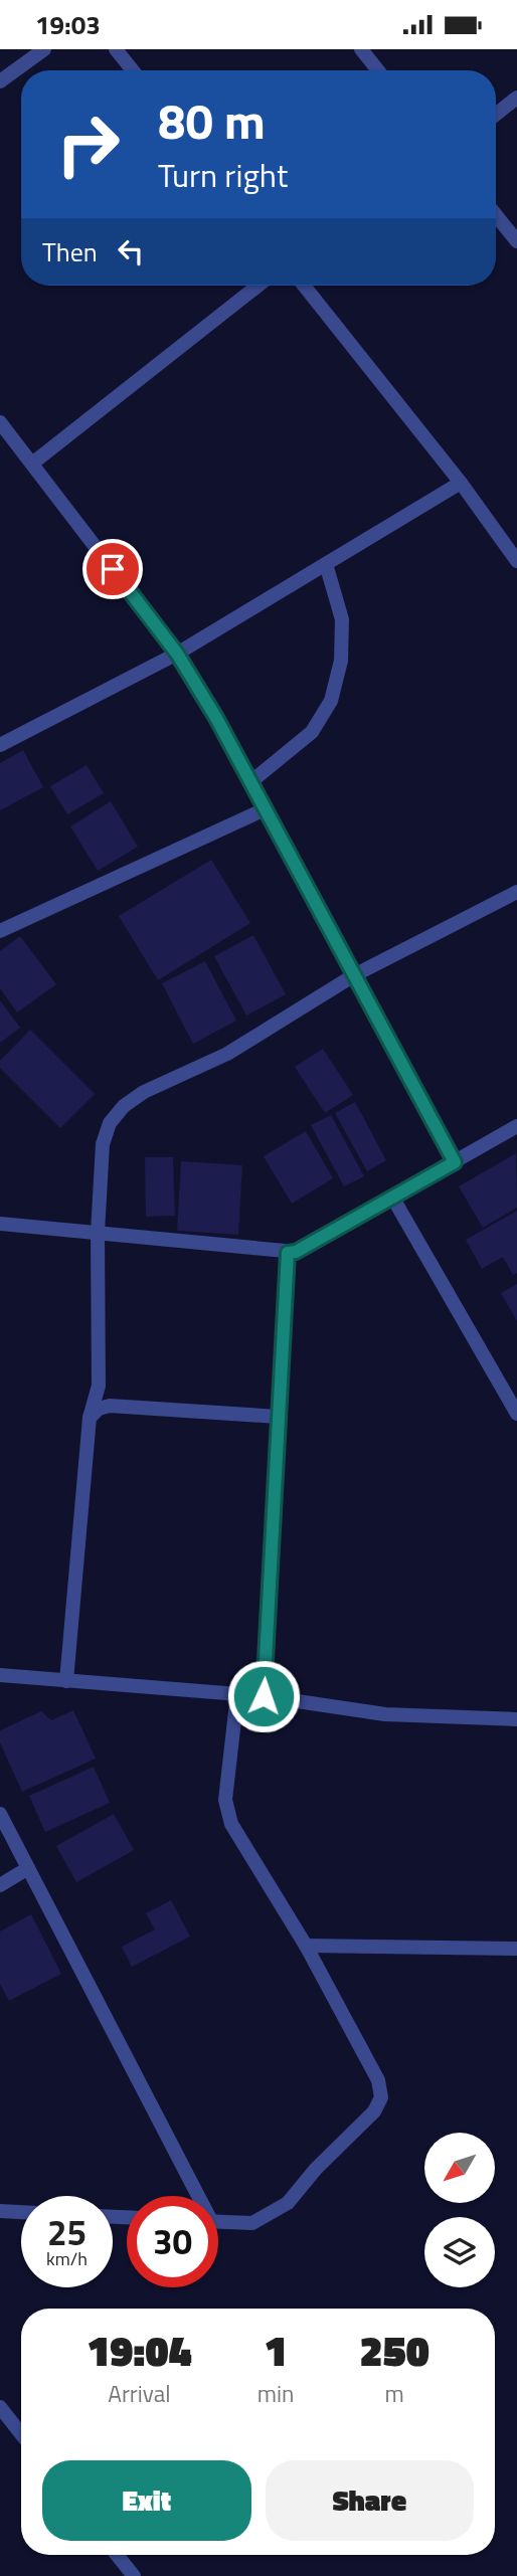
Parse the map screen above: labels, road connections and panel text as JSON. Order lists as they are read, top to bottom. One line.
{"north":"bottom left","page":{"status":"19:03","turn":["80 m","Turn right"],"then":"Then","speed":"25 km/h","limit":"30","eta":["19:04","Arrival","1","min","250","m"],"buttons":["Exit","Share"]}}
